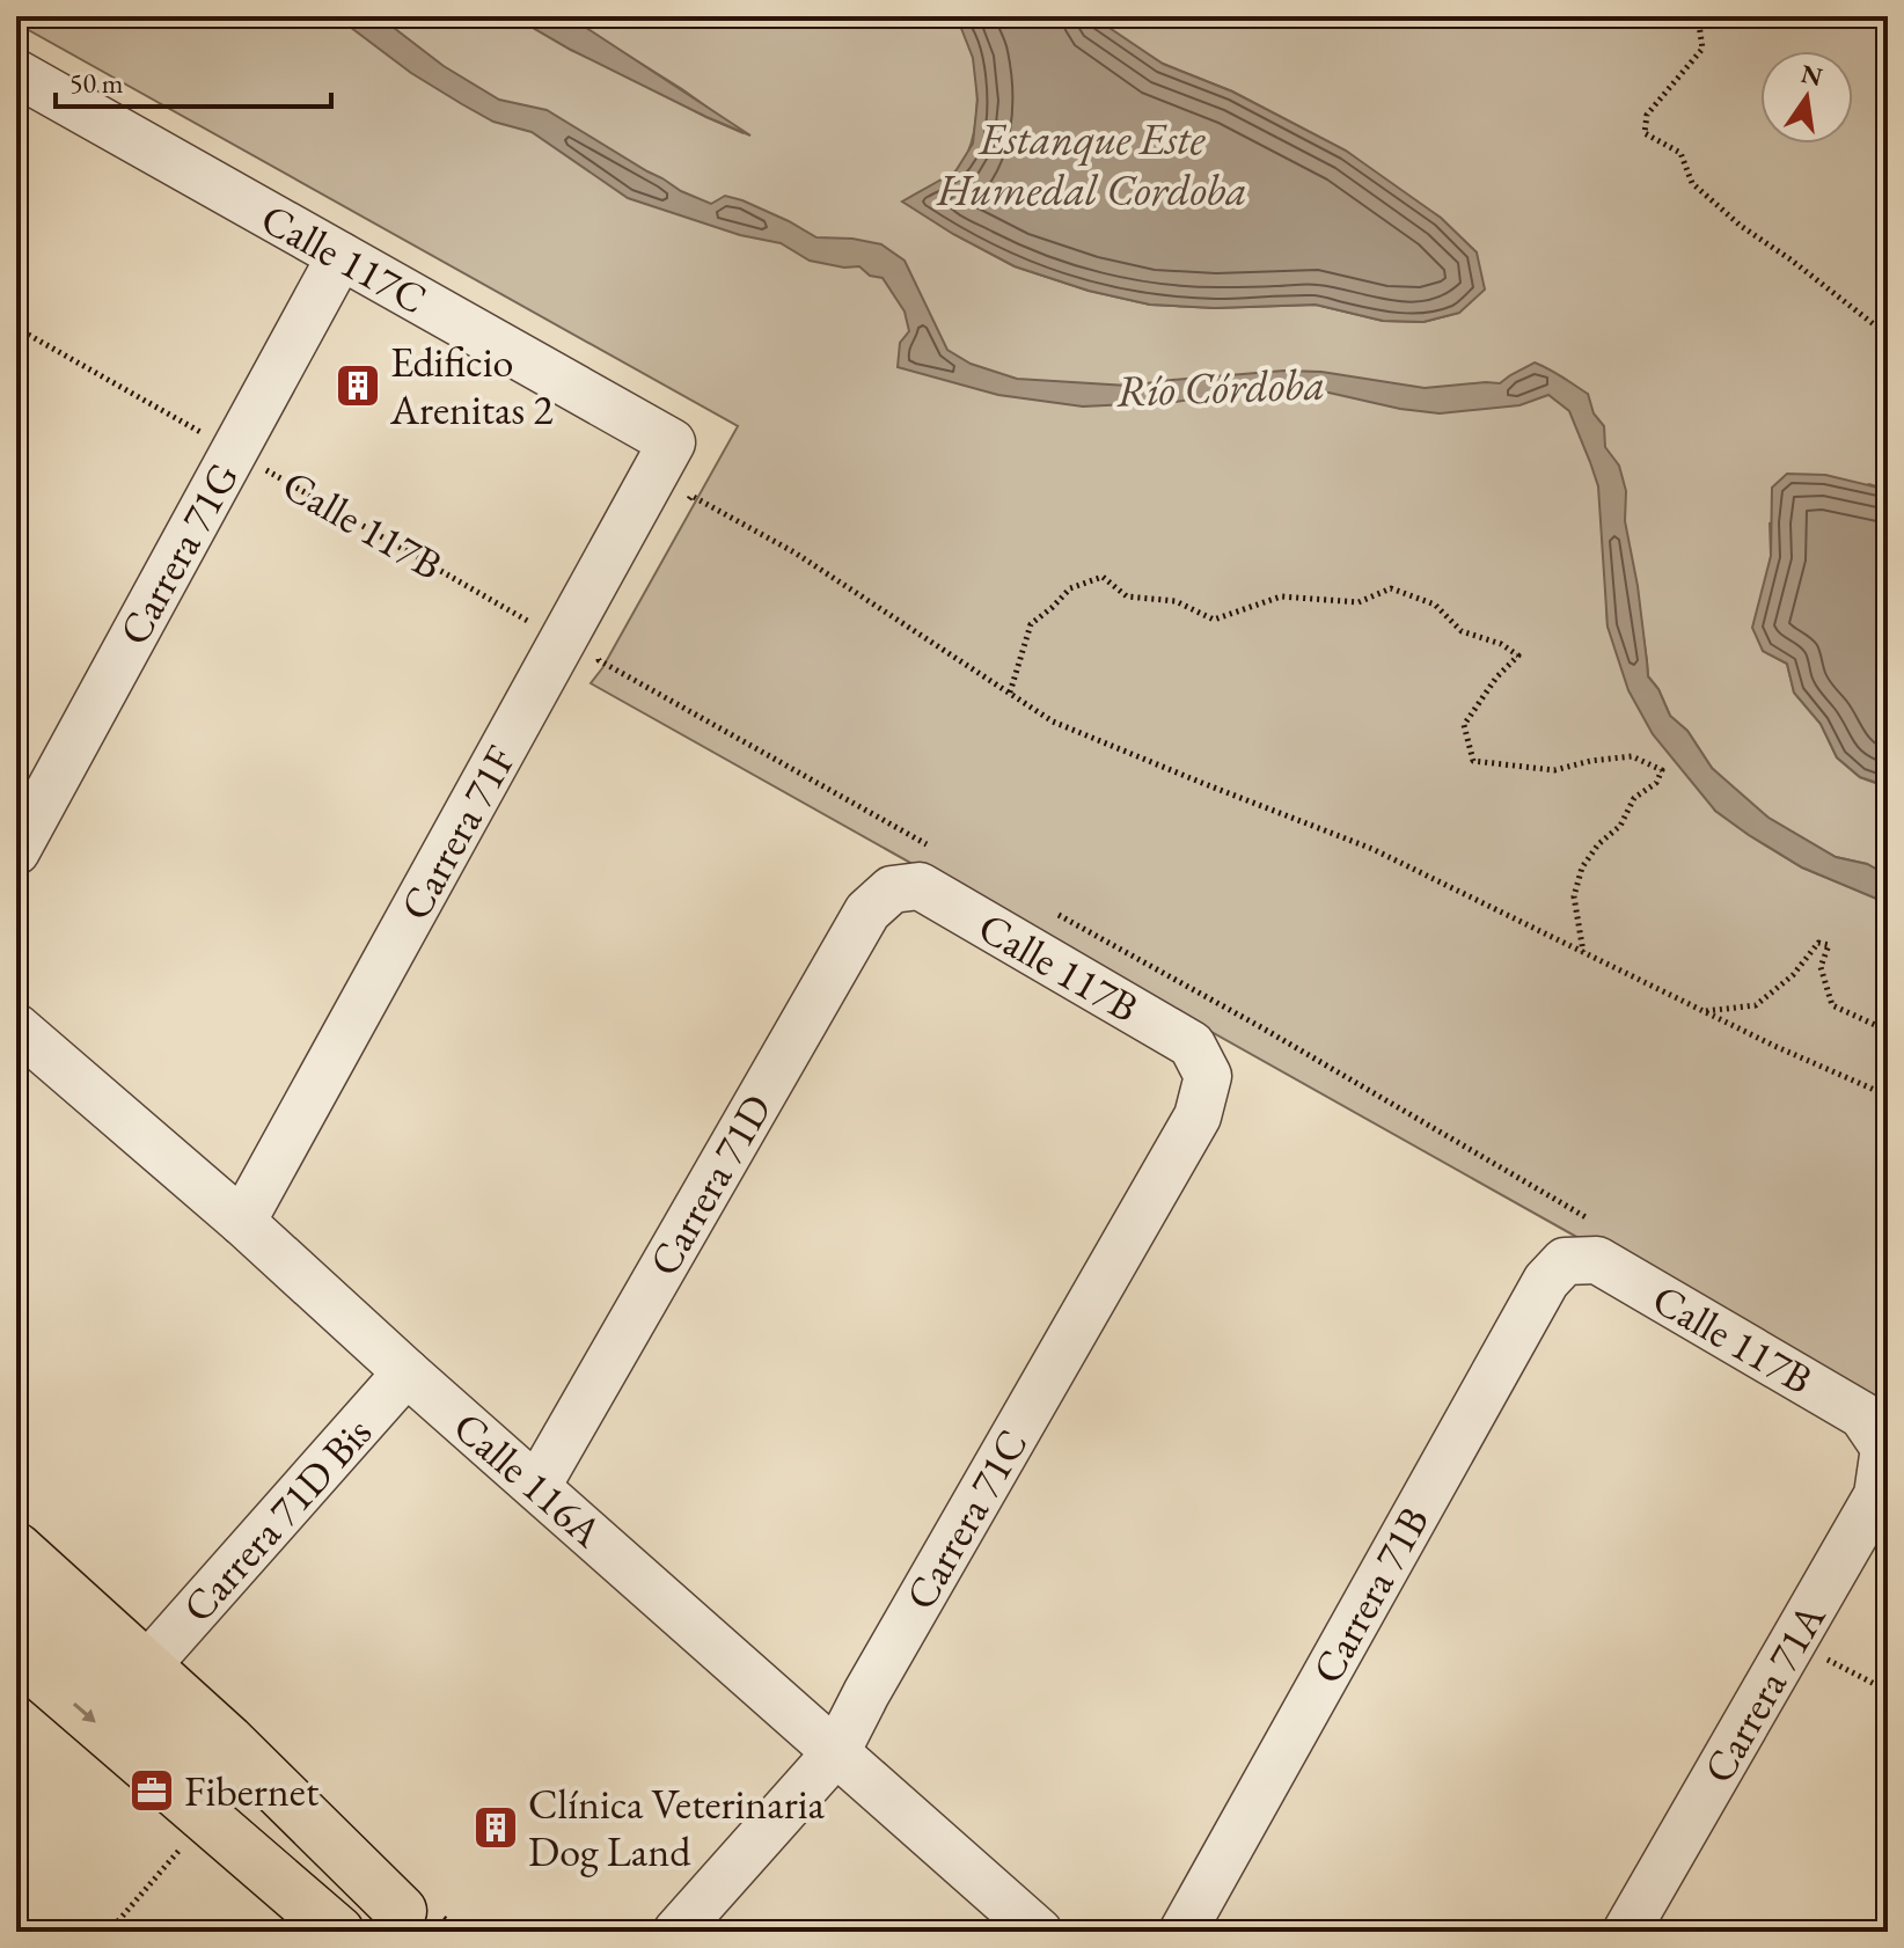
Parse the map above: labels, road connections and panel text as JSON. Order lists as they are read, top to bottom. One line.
{"streets":{"street":["Calle 117C","Calle 117B","Carrera 71G","Carrera 71F","Carrera 71D","Calle 116A","Carrera 71D Bis","Carrera 71C","Carrera 71B","Carrera 71A"]},"crossings":[["Calle 117C","Carrera 71G"],["Calle 117C","Carrera 71F"],["Calle 117B","Carrera 71G"],["Calle 117B","Carrera 71F"],["Calle 117B","Carrera 71D"],["Calle 117B","Carrera 71C"],["Calle 117B","Carrera 71B"],["Calle 117B","Carrera 71A"],["Carrera 71F","Calle 116A"],["Carrera 71D","Calle 116A"],["Calle 116A","Carrera 71D Bis"],["Calle 116A","Carrera 71C"]],"water":["Estanque Este Humedal Cordoba","Río Córdoba"],"places":{"building":["Edificio Arenitas 2","Clínica Veterinaria Dog Land"],"office":["Fibernet"]},"scale_bar":"50 m","north":"top"}
